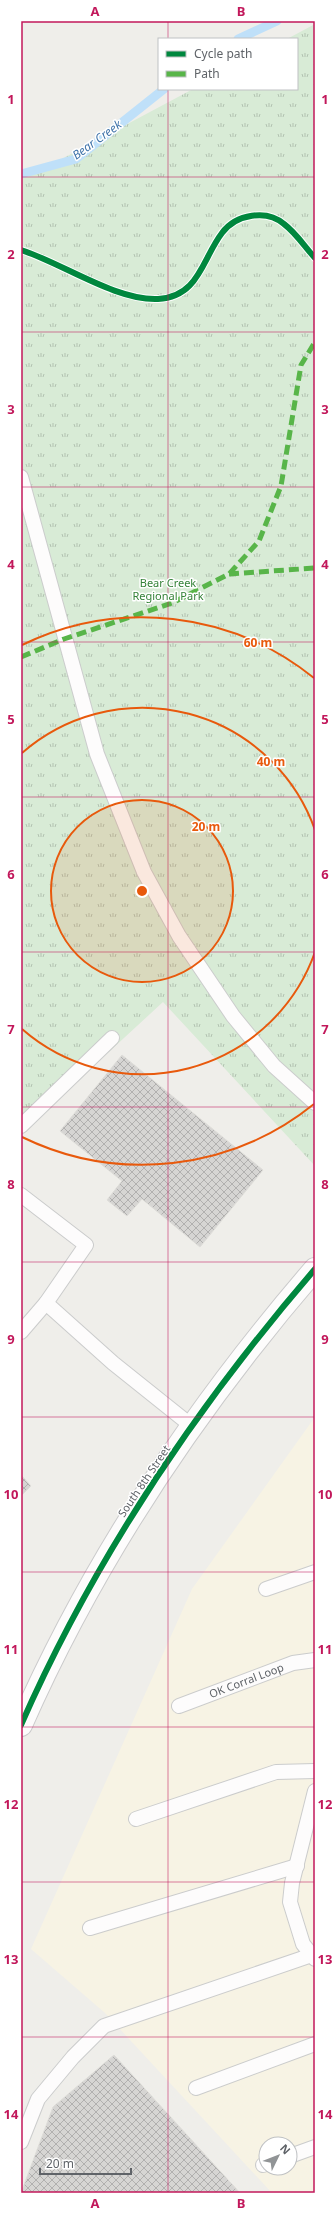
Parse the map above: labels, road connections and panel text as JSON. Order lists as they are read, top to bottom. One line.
{"streets":{"main road":["South 8th Street"],"lane":["OK Corral Loop"]},"water":["Bear Creek"],"parks":["Bear Creek Regional Park"],"legend":["Cycle path","Path"],"scale_bar":"20 m","north":"top right","grid":{"columns":["A","B"],"rows":["1","2","3","4","5","6","7","8","9","10","11","12","13","14"]},"rings":["60 m","40 m","20 m"]}
